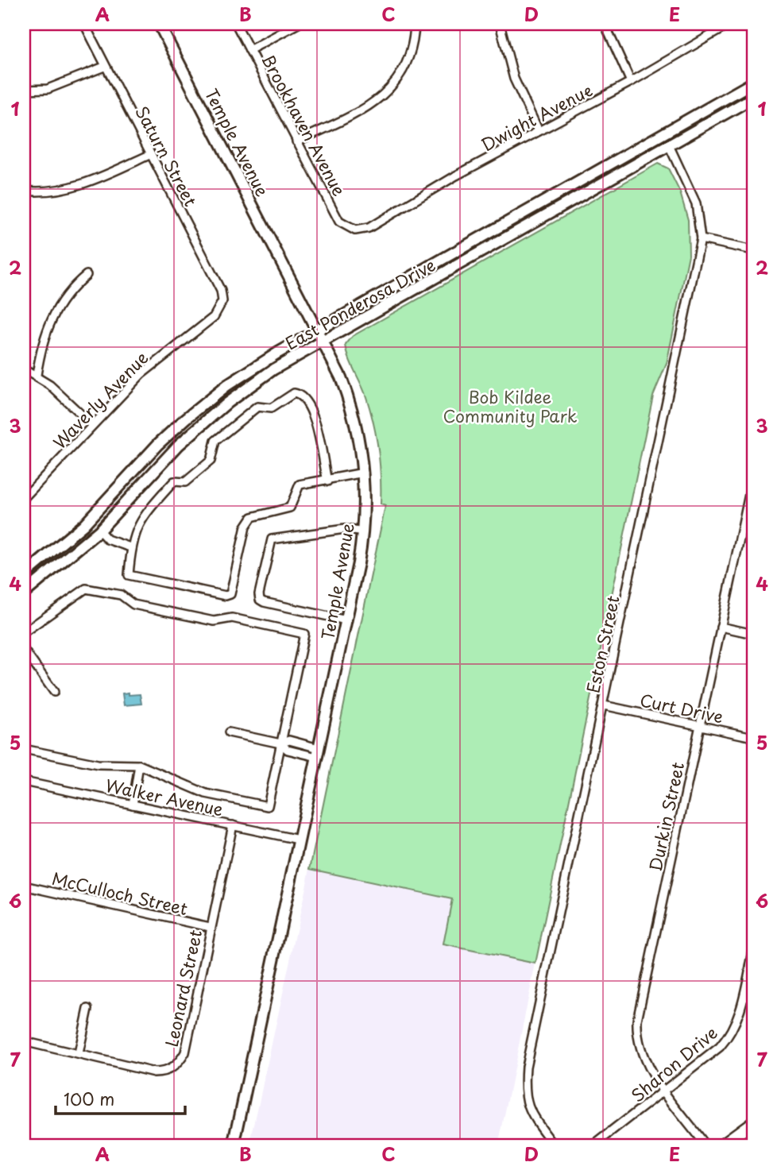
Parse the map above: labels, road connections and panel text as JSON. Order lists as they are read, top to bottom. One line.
{"streets":{"main road":["Temple Avenue","East Ponderosa Drive"],"street":["Dwight Avenue","Brookhaven Avenue","Saturn Street","Waverly Avenue","Eston Street","Curt Drive","Walker Avenue","Durkin Street","McCulloch Street","Leonard Street","Sharon Drive"]},"crossings":[["Dwight Avenue","Brookhaven Avenue"],["Temple Avenue","East Ponderosa Drive"],["Temple Avenue","Walker Avenue"],["Saturn Street","Waverly Avenue"],["East Ponderosa Drive","Eston Street"],["Eston Street","Curt Drive"],["Curt Drive","Durkin Street"],["Walker Avenue","Leonard Street"],["Durkin Street","Sharon Drive"],["McCulloch Street","Leonard Street"]],"parks":["Bob Kildee Community Park"],"scale_bar":"100 m","grid":{"columns":["A","B","C","D","E"],"rows":["1","2","3","4","5","6","7"]}}
